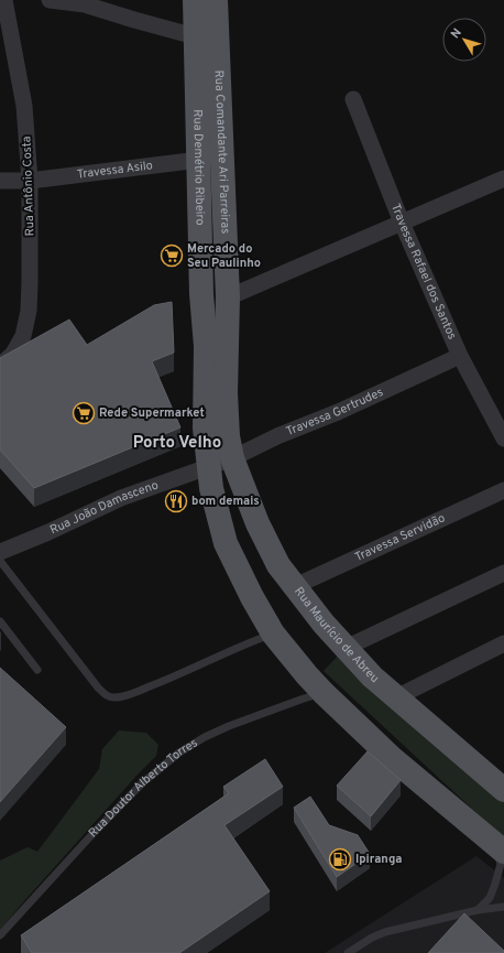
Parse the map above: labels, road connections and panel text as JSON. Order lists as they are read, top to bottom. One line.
{"streets":{"main road":["Rua Comandante Ari Parreiras","Rua Demétrio Ribeiro","Rua Maurício de Abreu"],"street":["Travessa Asilo","Rua Antônio Costa","Travessa Rafael dos Santos","Travessa Gertrudes","Rua João Damasceno","Travessa Servidão"],"lane":["Rua Doutor Alberto Torres"]},"crossings":[["Rua Comandante Ari Parreiras","Travessa Gertrudes"],["Rua Comandante Ari Parreiras","Rua Maurício de Abreu"],["Rua Demétrio Ribeiro","Travessa Asilo"],["Rua Demétrio Ribeiro","Travessa Gertrudes"],["Rua Demétrio Ribeiro","Rua João Damasceno"],["Travessa Asilo","Rua Antônio Costa"],["Travessa Rafael dos Santos","Travessa Gertrudes"],["Travessa Gertrudes","Rua João Damasceno"],["Travessa Gertrudes","Rua Maurício de Abreu"],["Travessa Servidão","Rua Maurício de Abreu"]],"districts":["Porto Velho"],"places":{"supermarket":["Mercado do Seu Paulinho","Rede Supermarket"],"restaurant":["bom demais"],"fuel station":["Ipiranga"]},"north":"top left"}
